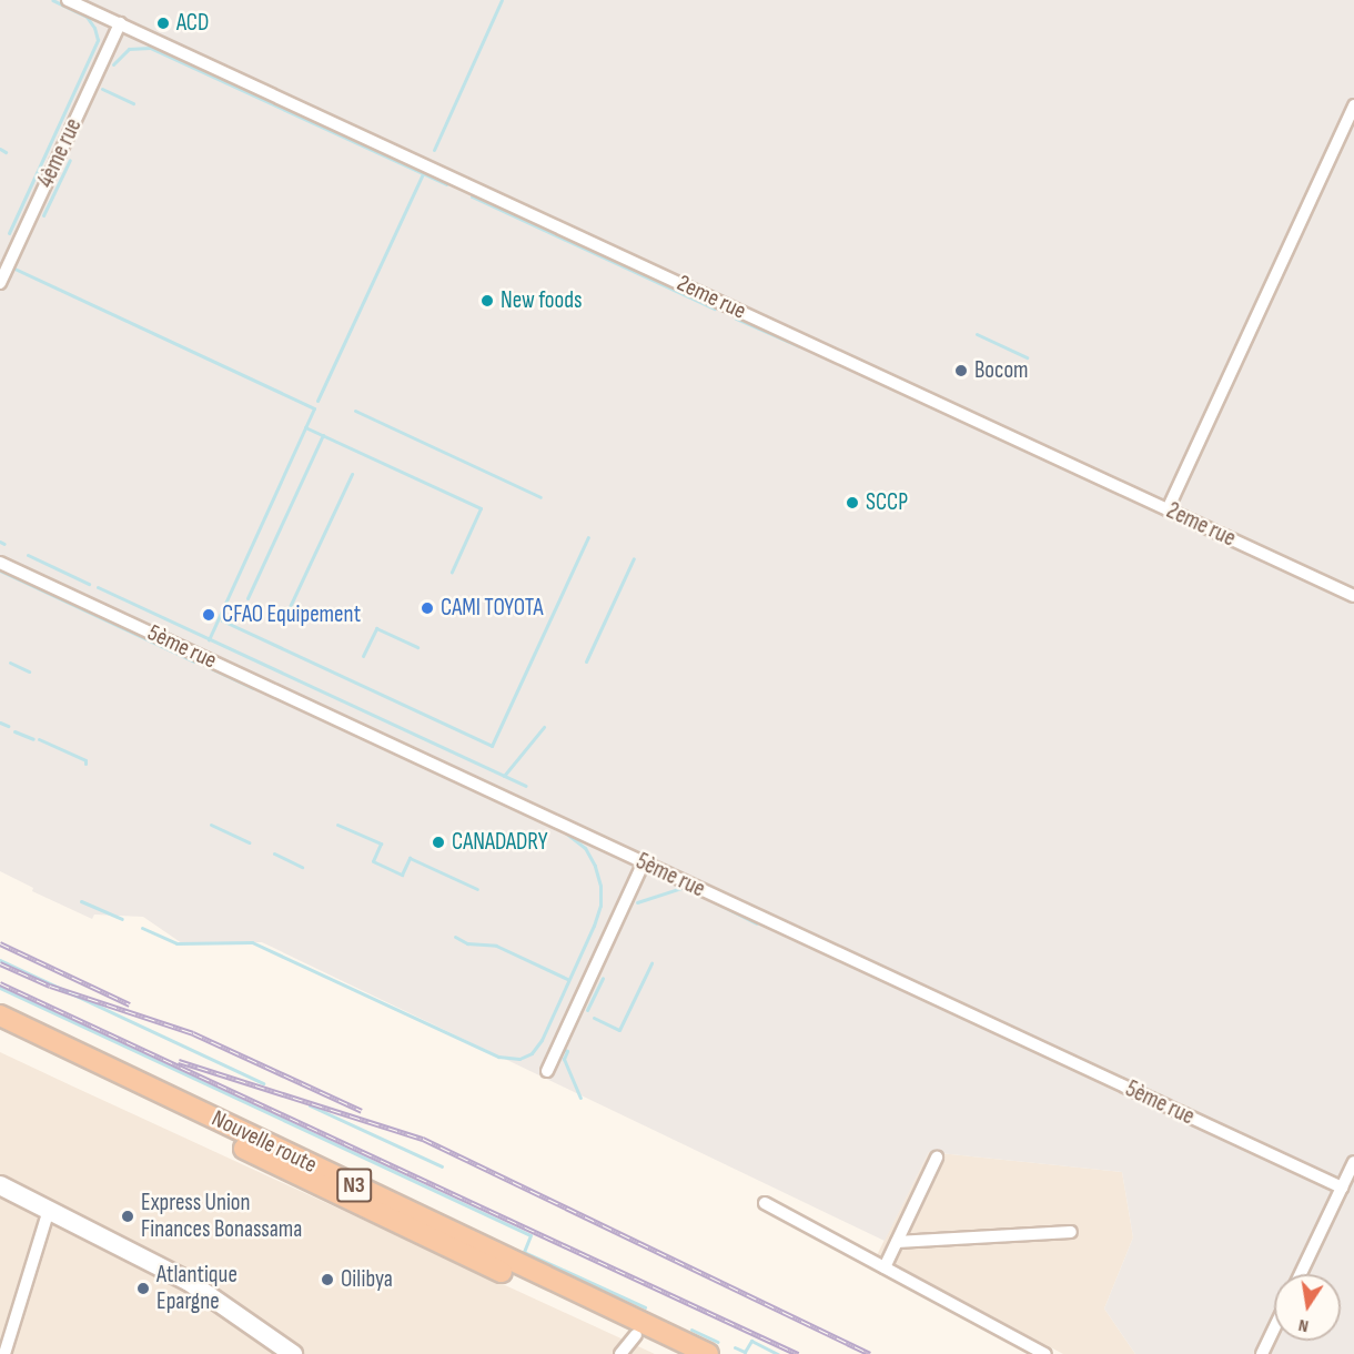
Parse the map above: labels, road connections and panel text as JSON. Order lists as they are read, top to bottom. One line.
{"streets":{"highway":["Nouvelle route","N3"],"street":["4ème rue","2eme rue","5ème rue"]},"crossings":[["4ème rue","2eme rue"]],"places":["ACD","New foods","Bocom","SCCP","CAMI TOYOTA","CFAO Equipement","CANADADRY","Express Union Finances Bonassama","Oilibya","Atlantique Epargne"],"north":"bottom"}
